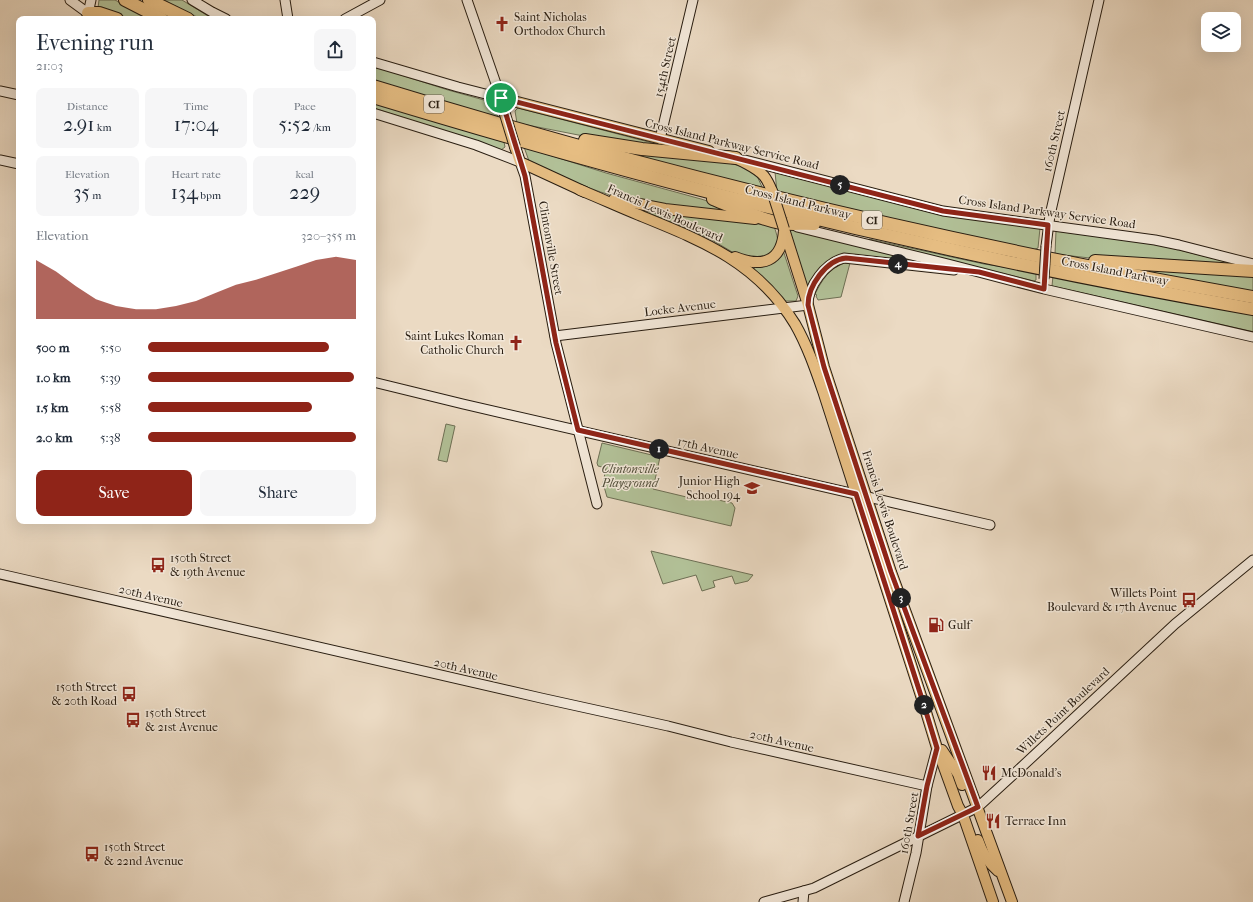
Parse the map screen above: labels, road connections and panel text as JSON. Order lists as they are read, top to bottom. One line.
{"streets":{"highway":["CI","Cross Island Parkway"],"main road":["Cross Island Parkway Service Road","Francis Lewis Boulevard","Clintonville Street"],"street":["154th Street","160th Street","Locke Avenue","17th Avenue","20th Avenue","Willets Point Boulevard"]},"crossings":[["154th Street","Cross Island Parkway Service Road"],["160th Street","Cross Island Parkway Service Road"],["160th Street","Francis Lewis Boulevard"],["160th Street","20th Avenue"],["160th Street","Willets Point Boulevard"],["Cross Island Parkway Service Road","Francis Lewis Boulevard"],["Cross Island Parkway Service Road","Clintonville Street"],["Francis Lewis Boulevard","Locke Avenue"],["Francis Lewis Boulevard","17th Avenue"],["Francis Lewis Boulevard","Willets Point Boulevard"],["Clintonville Street","Locke Avenue"],["Clintonville Street","17th Avenue"]],"parks":["Clintonville Playground"],"places":{"church":["Saint Nicholas Orthodox Church","Saint Lukes Roman Catholic Church"],"school or university":["Junior High School 194"],"bus stop":["150th Street & 19th Avenue","Willets Point Boulevard & 17th Avenue","150th Street & 20th Road","150th Street & 21st Avenue","150th Street & 22nd Avenue"],"fuel station":["Gulf"],"restaurant":["McDonald's","Terrace Inn"]},"page":{"heading":["Evening run","21:03"],"stats":[["Distance","2.91 km"],["Time","17:04"],["Pace","5:52 /km"],["Elevation","35 m"],["Heart rate","134 bpm"],["kcal","229"]],"pins":["5","4","1","3","2"],"chart":["Elevation","320–355 m"],"list":[{"name":"500 m","note":"5:50"},{"name":"1.0 km","note":"5:39"},{"name":"1.5 km","note":"5:58"},{"name":"2.0 km","note":"5:38"}],"buttons":["Save","Share"]}}
